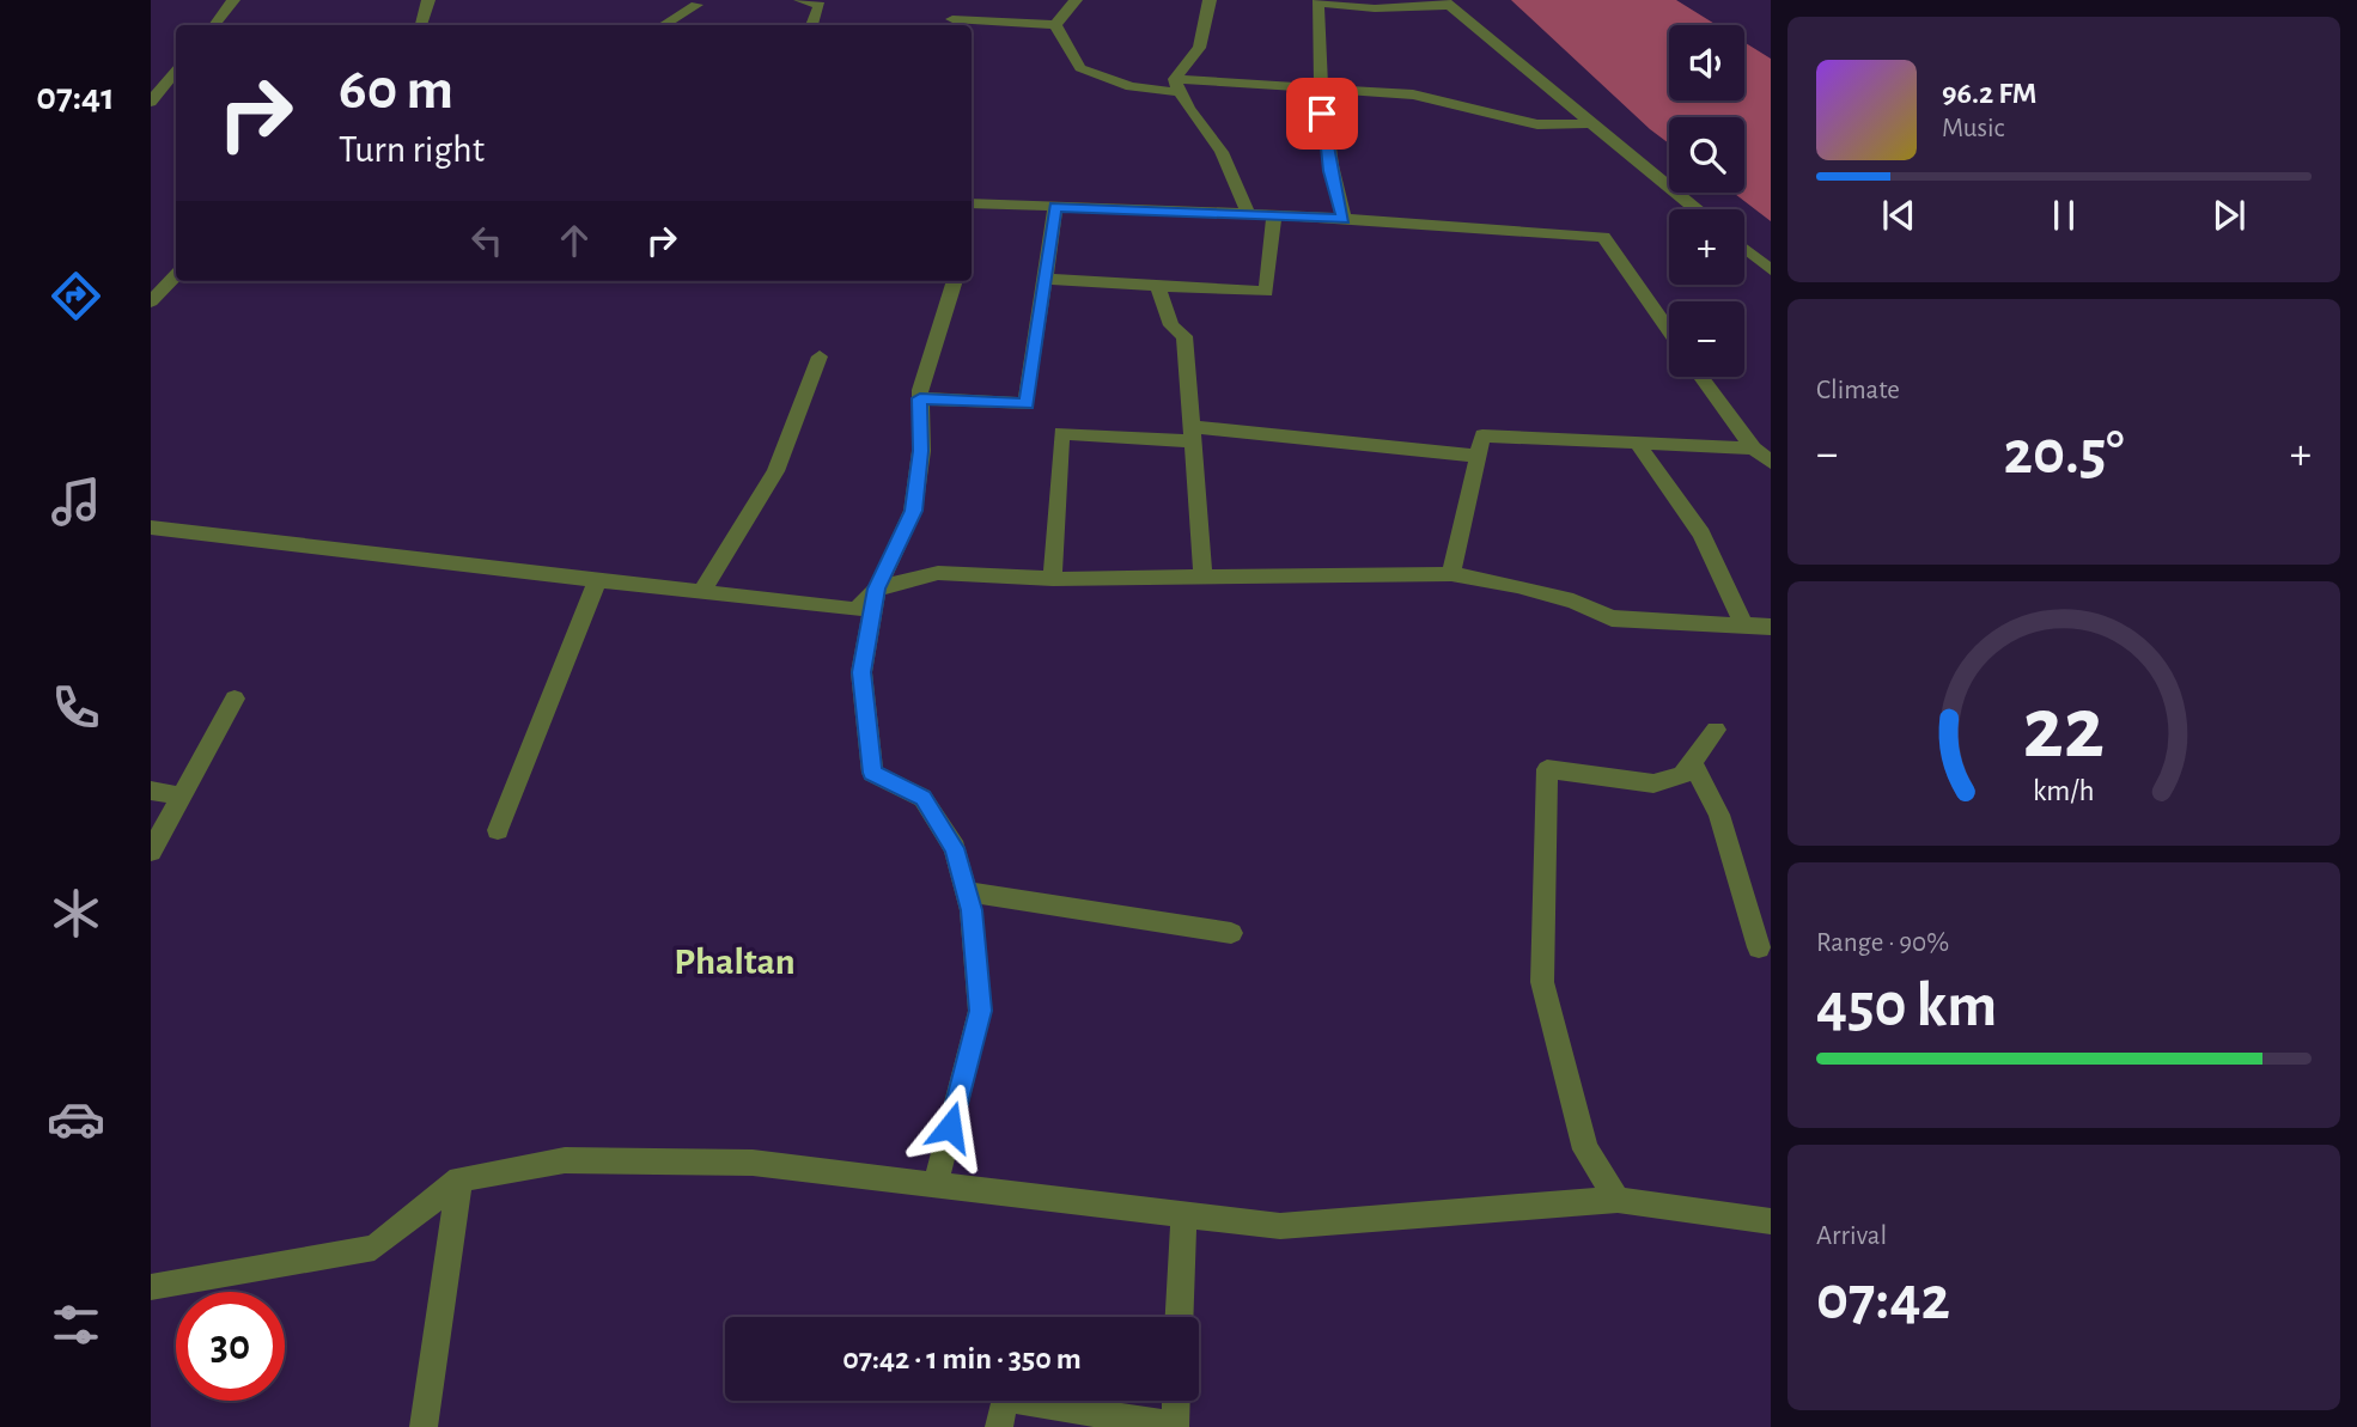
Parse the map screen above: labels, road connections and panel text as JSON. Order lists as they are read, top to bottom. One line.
{"districts":["Phaltan"],"page":{"tabs":"07:41","map_buttons":["+","−"],"turn":["60 m","Turn right"],"song":["96.2 FM","Music"],"tile":["Climate",["Range · 90%","450 km"],["Arrival","07:42"]],"heat":["−","20.5°","+"],"limit":"30","trip":"07:42 · 1 min · 350 m","gauge":["22","km/h"]}}
